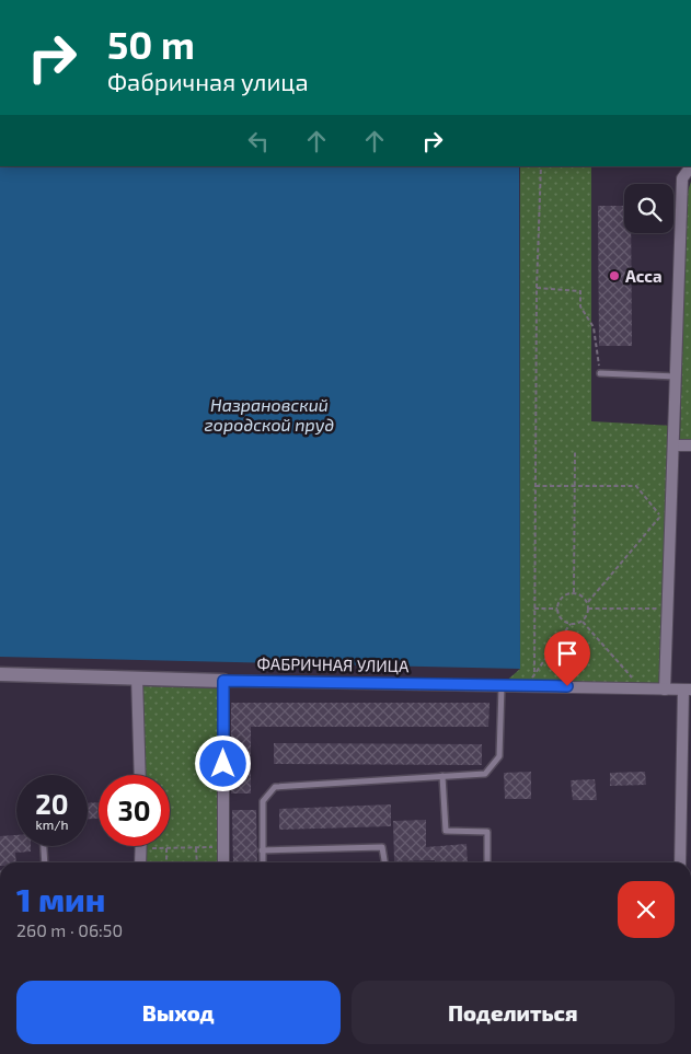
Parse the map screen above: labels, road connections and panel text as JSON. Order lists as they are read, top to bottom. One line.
{"streets":{"street":["ФАБРИЧНАЯ УЛИЦА"]},"water":["Назрановский городской пруд"],"places":["Асса"],"page":{"turn":["50 m","Фабричная улица"],"speed":"20 km/h","limit":"30","heading":["1 мин","260 m · 06:50"],"buttons":["Выход","Поделиться"]}}
